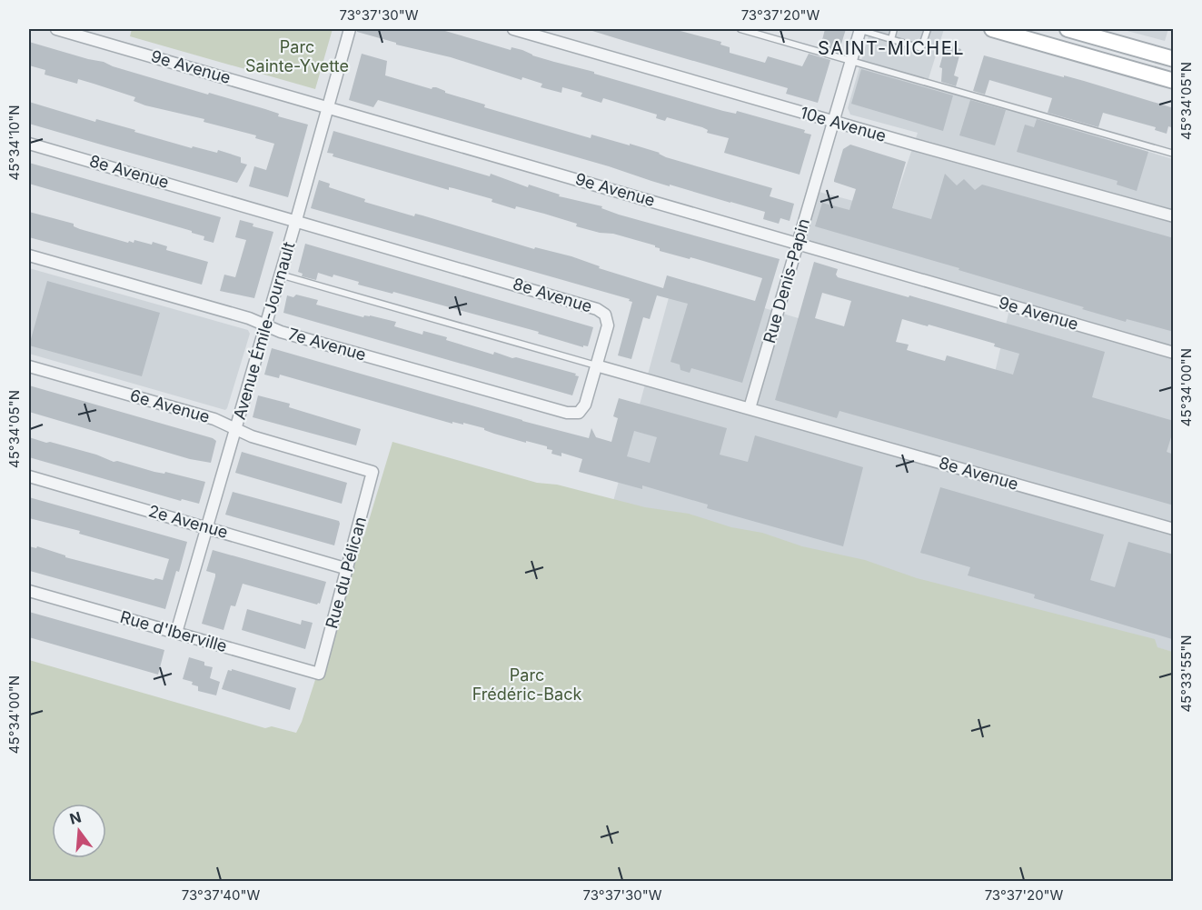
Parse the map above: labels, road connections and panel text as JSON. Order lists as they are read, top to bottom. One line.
{"streets":{"street":["9e Avenue","10e Avenue","8e Avenue","Rue Denis-Papin","Avenue Émile-Journault","7e Avenue","6e Avenue","2e Avenue","Rue du Pélican","Rue d'Iberville"]},"crossings":[["9e Avenue","Rue Denis-Papin"],["9e Avenue","Avenue Émile-Journault"],["10e Avenue","Rue Denis-Papin"],["8e Avenue","Rue Denis-Papin"],["8e Avenue","Avenue Émile-Journault"],["8e Avenue","7e Avenue"],["Avenue Émile-Journault","7e Avenue"],["Avenue Émile-Journault","6e Avenue"],["Avenue Émile-Journault","2e Avenue"],["Avenue Émile-Journault","Rue d'Iberville"],["6e Avenue","Rue du Pélican"],["2e Avenue","Rue du Pélican"],["Rue du Pélican","Rue d'Iberville"]],"districts":["SAINT-MICHEL"],"parks":["Parc Sainte-Yvette","Parc Frédéric-Back"],"north":"top","coordinates":["73°37'30\"W","73°37'20\"W","45°34'05\"N","45°34'10\"N","45°34'00\"N","45°33'55\"N","73°37'40\"W"]}
